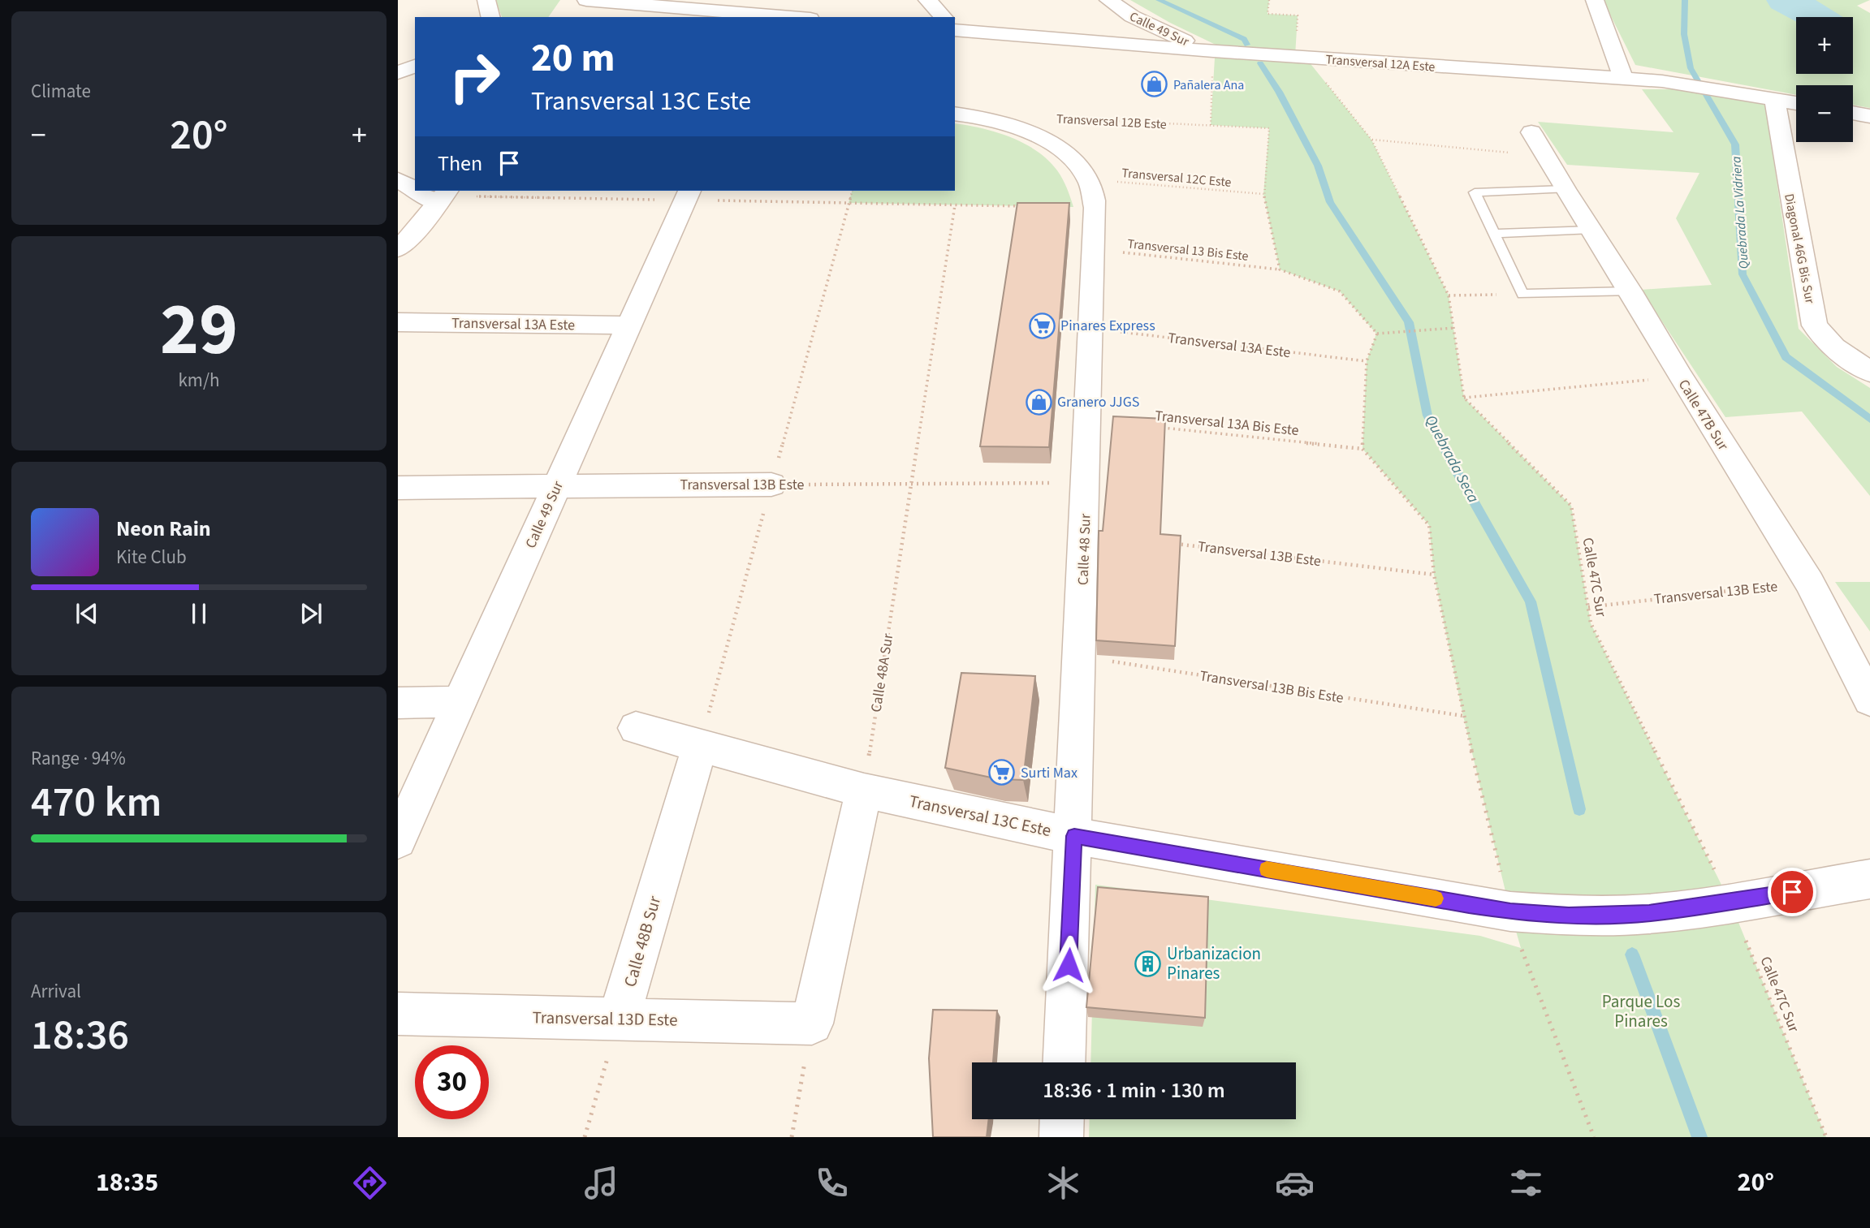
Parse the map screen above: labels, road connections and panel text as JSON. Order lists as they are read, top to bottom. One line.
{"streets":{"street":["Calle 49 Sur","Transversal 12A Este","Diagonal 46G Bis Sur","Transversal 13A Este","Calle 47B Sur","Transversal 13B Este","Calle 48 Sur","Transversal 13C Este","Calle 48B Sur","Transversal 13D Este"],"path":["Transversal 12B Este","Transversal 12C Este","Transversal 13 Bis Este","Transversal 13A Bis Este","Calle 47C Sur","Calle 48A Sur","Transversal 13B Bis Este"]},"crossings":[["Calle 49 Sur","Transversal 12A Este"],["Calle 49 Sur","Transversal 13A Este"],["Calle 49 Sur","Transversal 13B Este"],["Transversal 12A Este","Diagonal 46G Bis Sur"],["Transversal 12B Este","Transversal 12C Este"],["Transversal 12C Este","Calle 48 Sur"],["Transversal 13 Bis Este","Calle 48 Sur"],["Transversal 13A Este","Calle 48 Sur"],["Calle 47B Sur","Transversal 13B Este"],["Transversal 13B Este","Calle 48 Sur"],["Transversal 13B Este","Calle 47C Sur"],["Transversal 13B Este","Calle 48A Sur"],["Calle 48 Sur","Transversal 13B Bis Este"],["Calle 48 Sur","Transversal 13C Este"],["Calle 47C Sur","Transversal 13C Este"],["Calle 48A Sur","Transversal 13C Este"],["Transversal 13C Este","Calle 48B Sur"],["Calle 48B Sur","Transversal 13D Este"]],"water":["Quebrada La Vidriera","Quebrada Seca"],"parks":["Parque Los Pinares"],"places":{"shop":["Pañalera Ana","Granero JJGS"],"supermarket":["Pinares Express","Surti Max"],"building":["Urbanizacion Pinares"]},"page":{"tile":["Climate",["29","km/h"],["Range · 94%","470 km"],["Arrival","18:36"]],"map_buttons":["+","−"],"turn":["20 m","Transversal 13C Este"],"heat":["−","20°","+"],"then":"Then","song":["Neon Rain","Kite Club"],"limit":"30","trip":"18:36 · 1 min · 130 m","tabs":["18:35","20°"]}}
